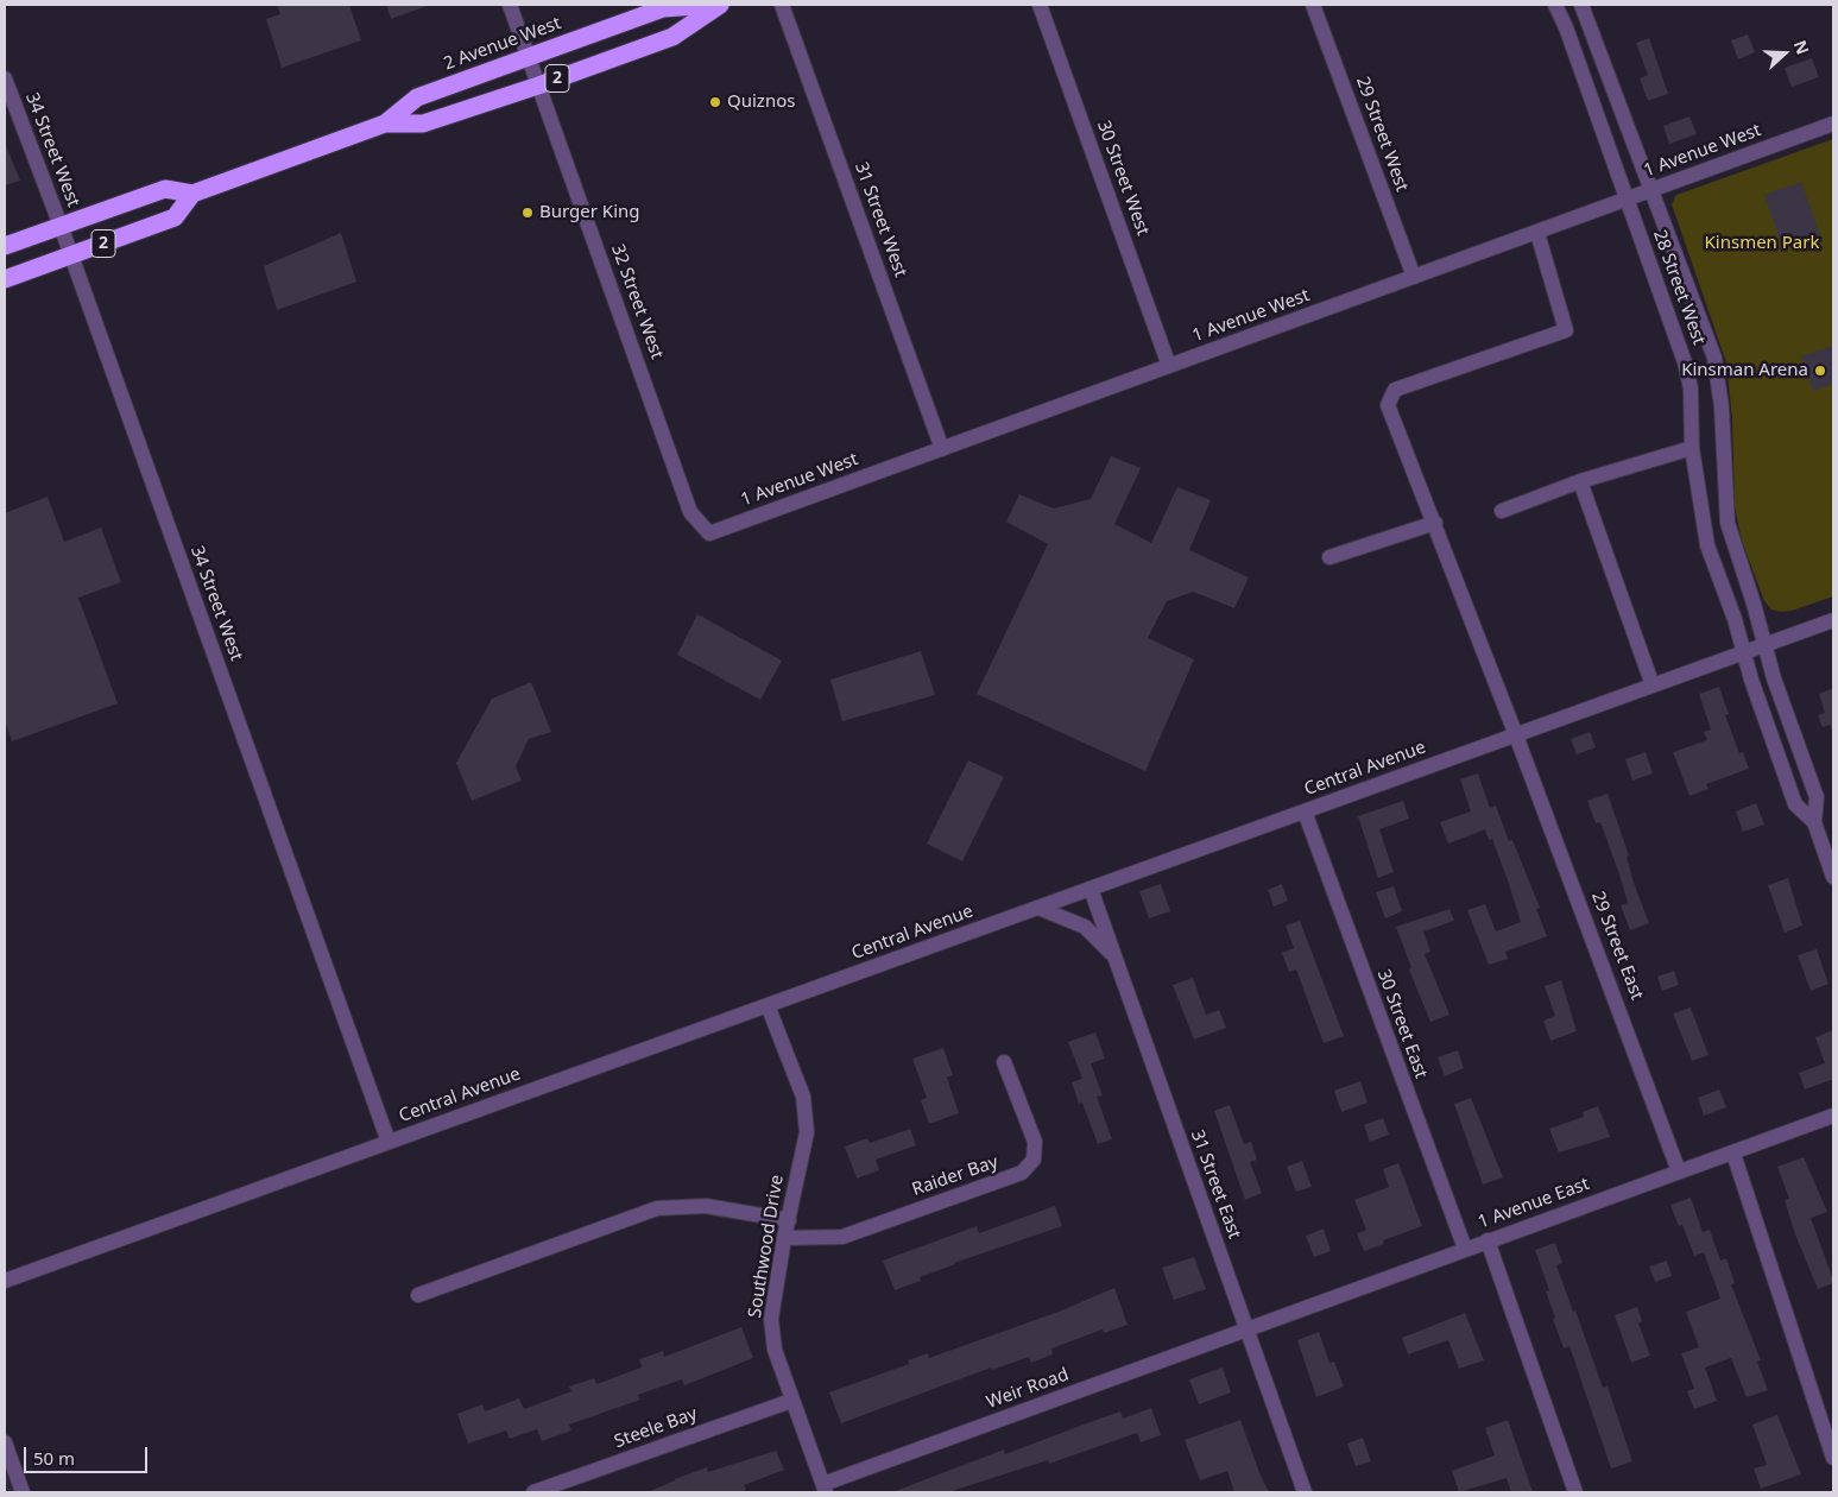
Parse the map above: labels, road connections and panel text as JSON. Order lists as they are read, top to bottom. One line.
{"streets":{"highway":["2 Avenue West","2"],"street":["29 Street West","34 Street West","1 Avenue West","30 Street West","31 Street West","28 Street West","32 Street West","Central Avenue","29 Street East","30 Street East","Raider Bay","31 Street East","1 Avenue East","Southwood Drive","Weir Road","Steele Bay"]},"crossings":[["2 Avenue West","2"],["2 Avenue West","32 Street West"],["2","34 Street West"],["29 Street West","1 Avenue West"],["34 Street West","Central Avenue"],["1 Avenue West","30 Street West"],["1 Avenue West","31 Street West"],["1 Avenue West","28 Street West"],["1 Avenue West","32 Street West"],["1 Avenue West","29 Street East"],["28 Street West","Central Avenue"],["Central Avenue","29 Street East"],["Central Avenue","30 Street East"],["Central Avenue","31 Street East"],["Central Avenue","Southwood Drive"],["29 Street East","1 Avenue East"],["30 Street East","1 Avenue East"],["Raider Bay","Southwood Drive"],["31 Street East","1 Avenue East"],["31 Street East","Weir Road"],["1 Avenue East","Weir Road"],["Southwood Drive","Weir Road"],["Southwood Drive","Steele Bay"]],"parks":["Kinsmen Park"],"places":["Quiznos","Burger King","Kinsman Arena"],"scale_bar":"50 m","north":"right"}
